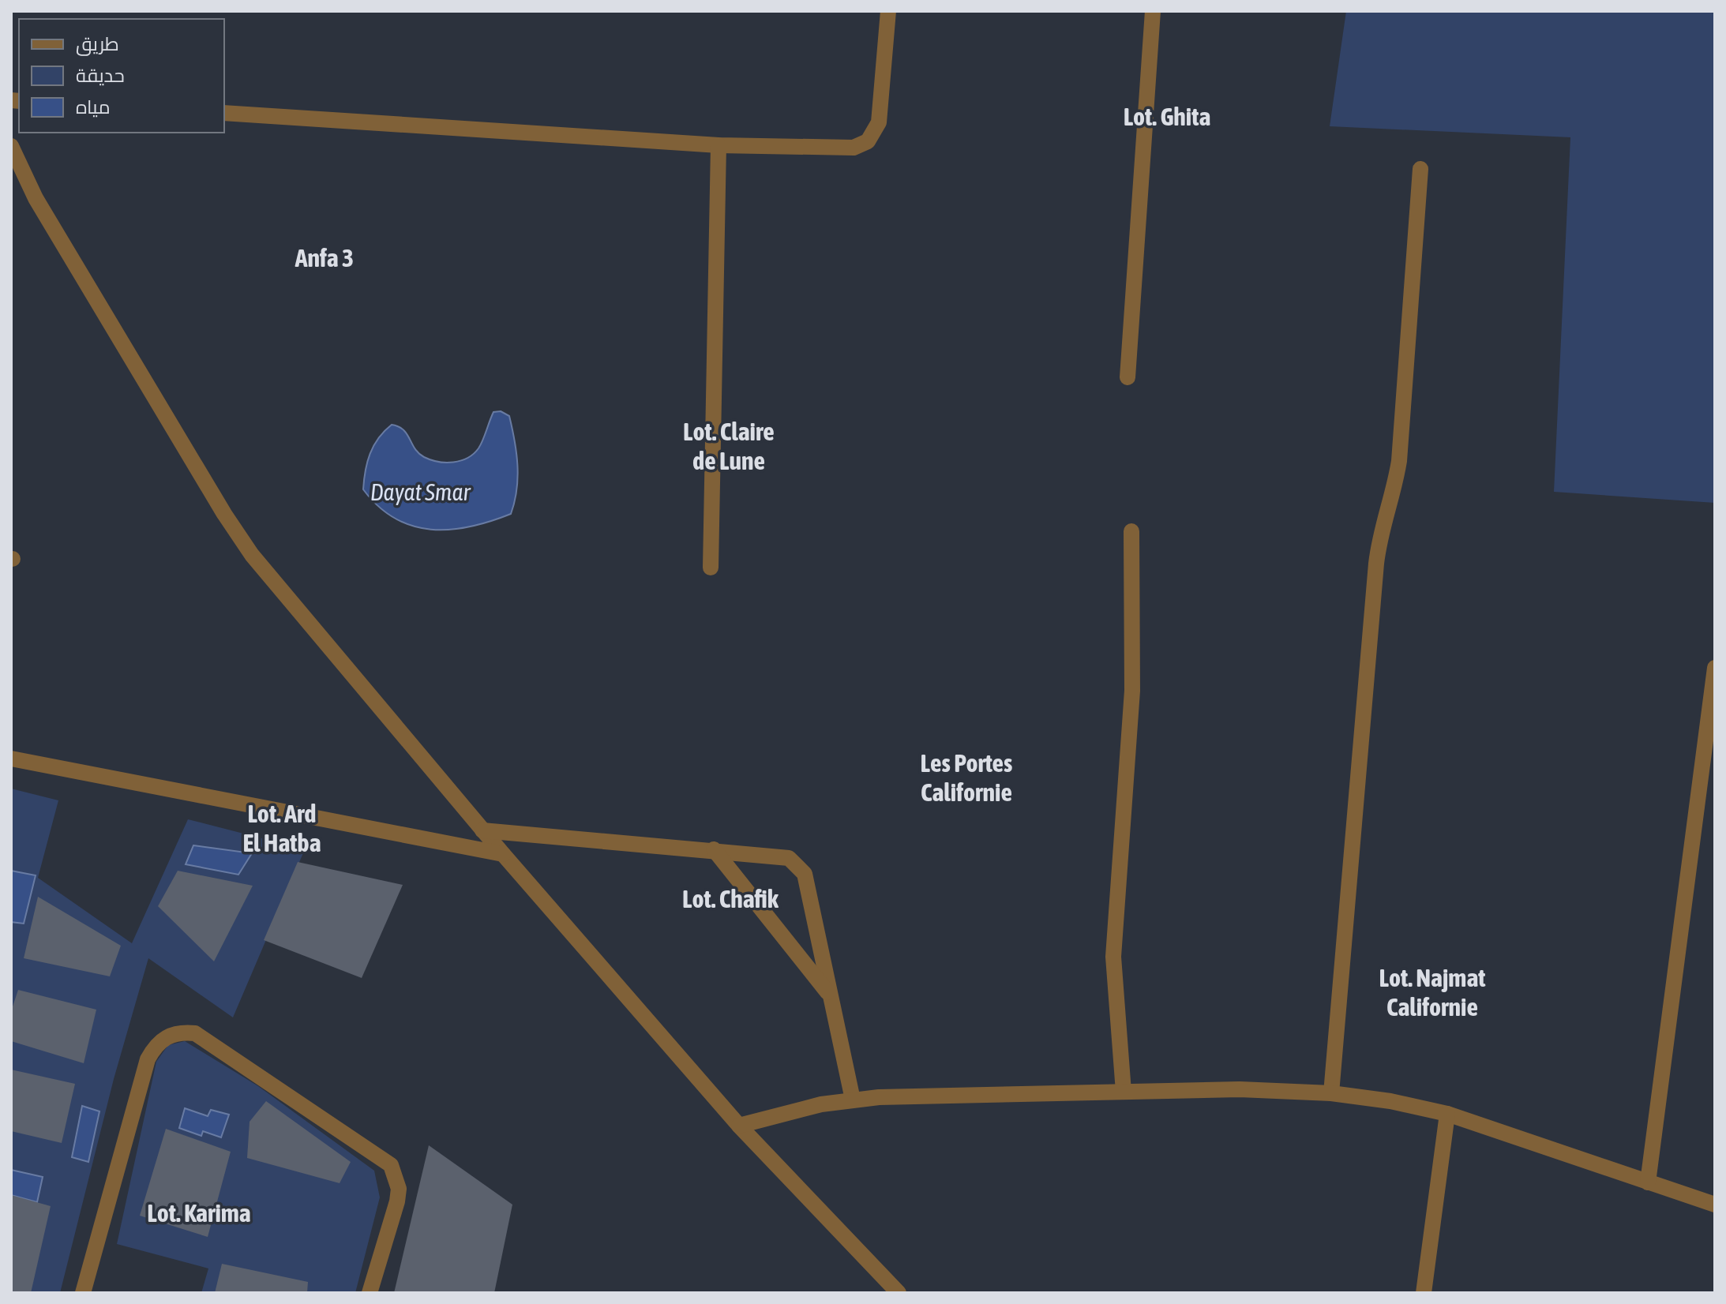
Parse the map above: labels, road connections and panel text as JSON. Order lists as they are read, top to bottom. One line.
{"districts":["Lot. Ghita","Anfa 3","Lot. Claire de Lune","Les Portes Californie","Lot. Ard El Hatba","Lot. Chafik","Lot. Najmat Californie","Lot. Karima"],"water":["Dayat Smar"],"legend":["طريق","حديقة","مياه"]}
